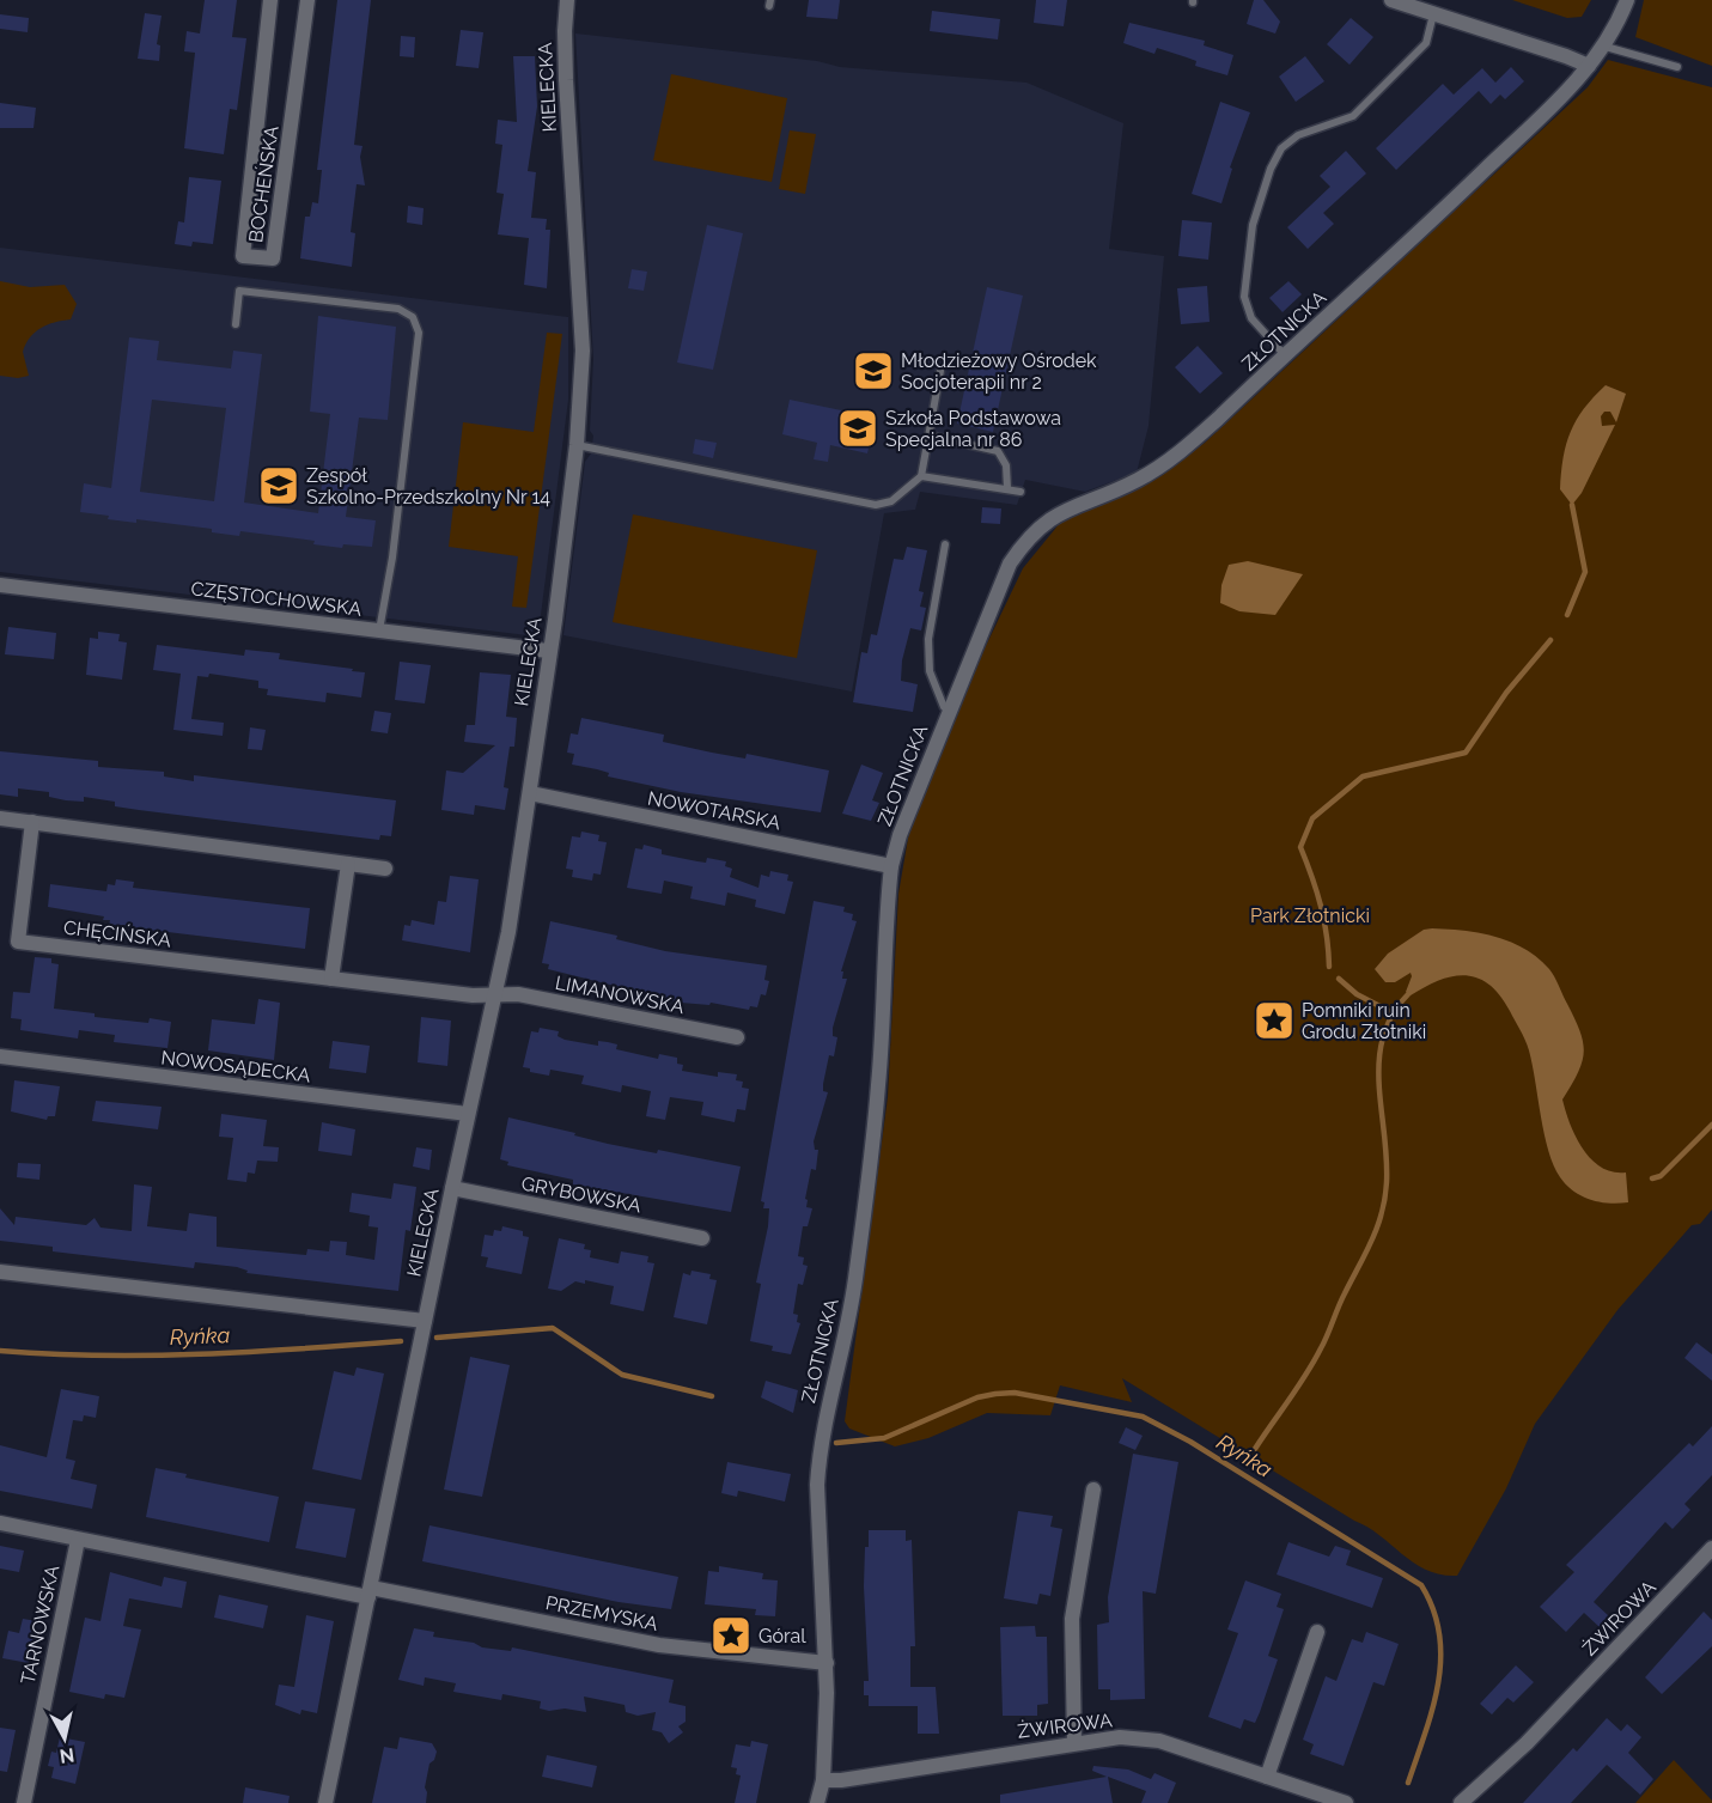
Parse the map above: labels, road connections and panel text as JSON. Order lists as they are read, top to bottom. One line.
{"streets":{"street":["KIELECKA","BOCHEŃSKA","ZŁOTNICKA","CZĘSTOCHOWSKA","NOWOTARSKA","CHĘCIŃSKA","LIMANOWSKA","NOWOSĄDECKA","GRYBOWSKA","PRZEMYSKA","ŻWIROWA","TARNOWSKA"]},"crossings":[["KIELECKA","CZĘSTOCHOWSKA"],["KIELECKA","NOWOTARSKA"],["KIELECKA","CHĘCIŃSKA"],["KIELECKA","LIMANOWSKA"],["KIELECKA","NOWOSĄDECKA"],["KIELECKA","GRYBOWSKA"],["KIELECKA","PRZEMYSKA"],["ZŁOTNICKA","NOWOTARSKA"],["ZŁOTNICKA","PRZEMYSKA"],["ZŁOTNICKA","ŻWIROWA"],["CHĘCIŃSKA","LIMANOWSKA"],["PRZEMYSKA","TARNOWSKA"]],"water":["Ryńka"],"parks":["Park Złotnicki"],"places":{"school or university":["Młodzieżowy Ośrodek Socjoterapii nr 2","Szkoła Podstawowa Specjalna nr 86","Zespół Szkolno-Przedszkolny Nr 14"],"place":["Pomniki ruin Grodu Złotniki","Góral"]},"north":"bottom"}
